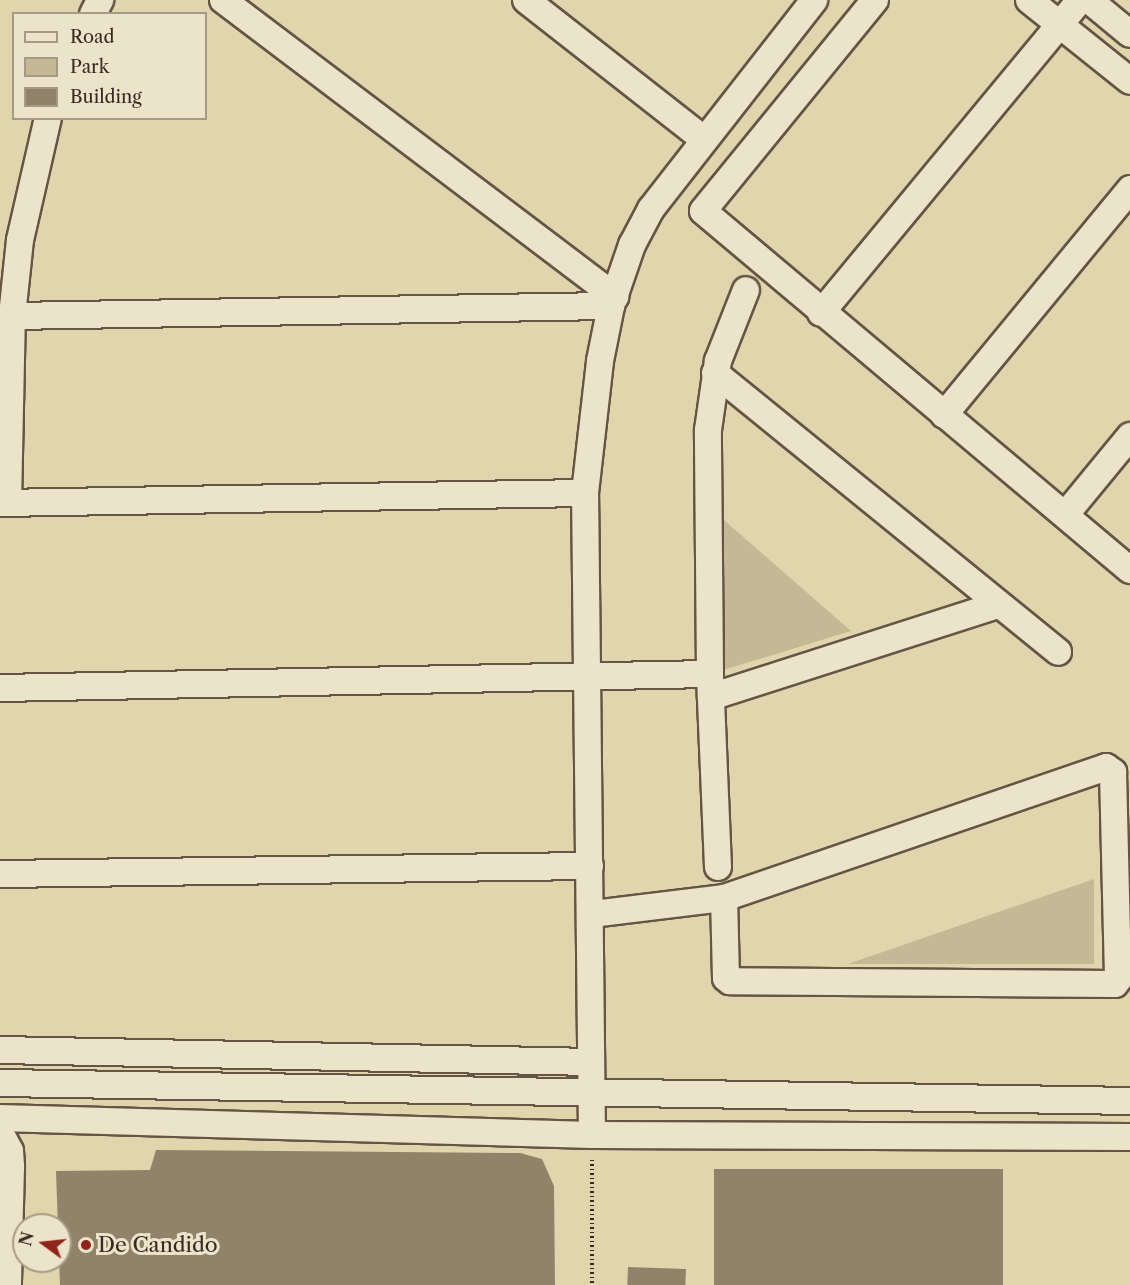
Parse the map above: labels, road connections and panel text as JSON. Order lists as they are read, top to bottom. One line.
{"places":["De Candido"],"legend":["Road","Park","Building"],"north":"left"}
